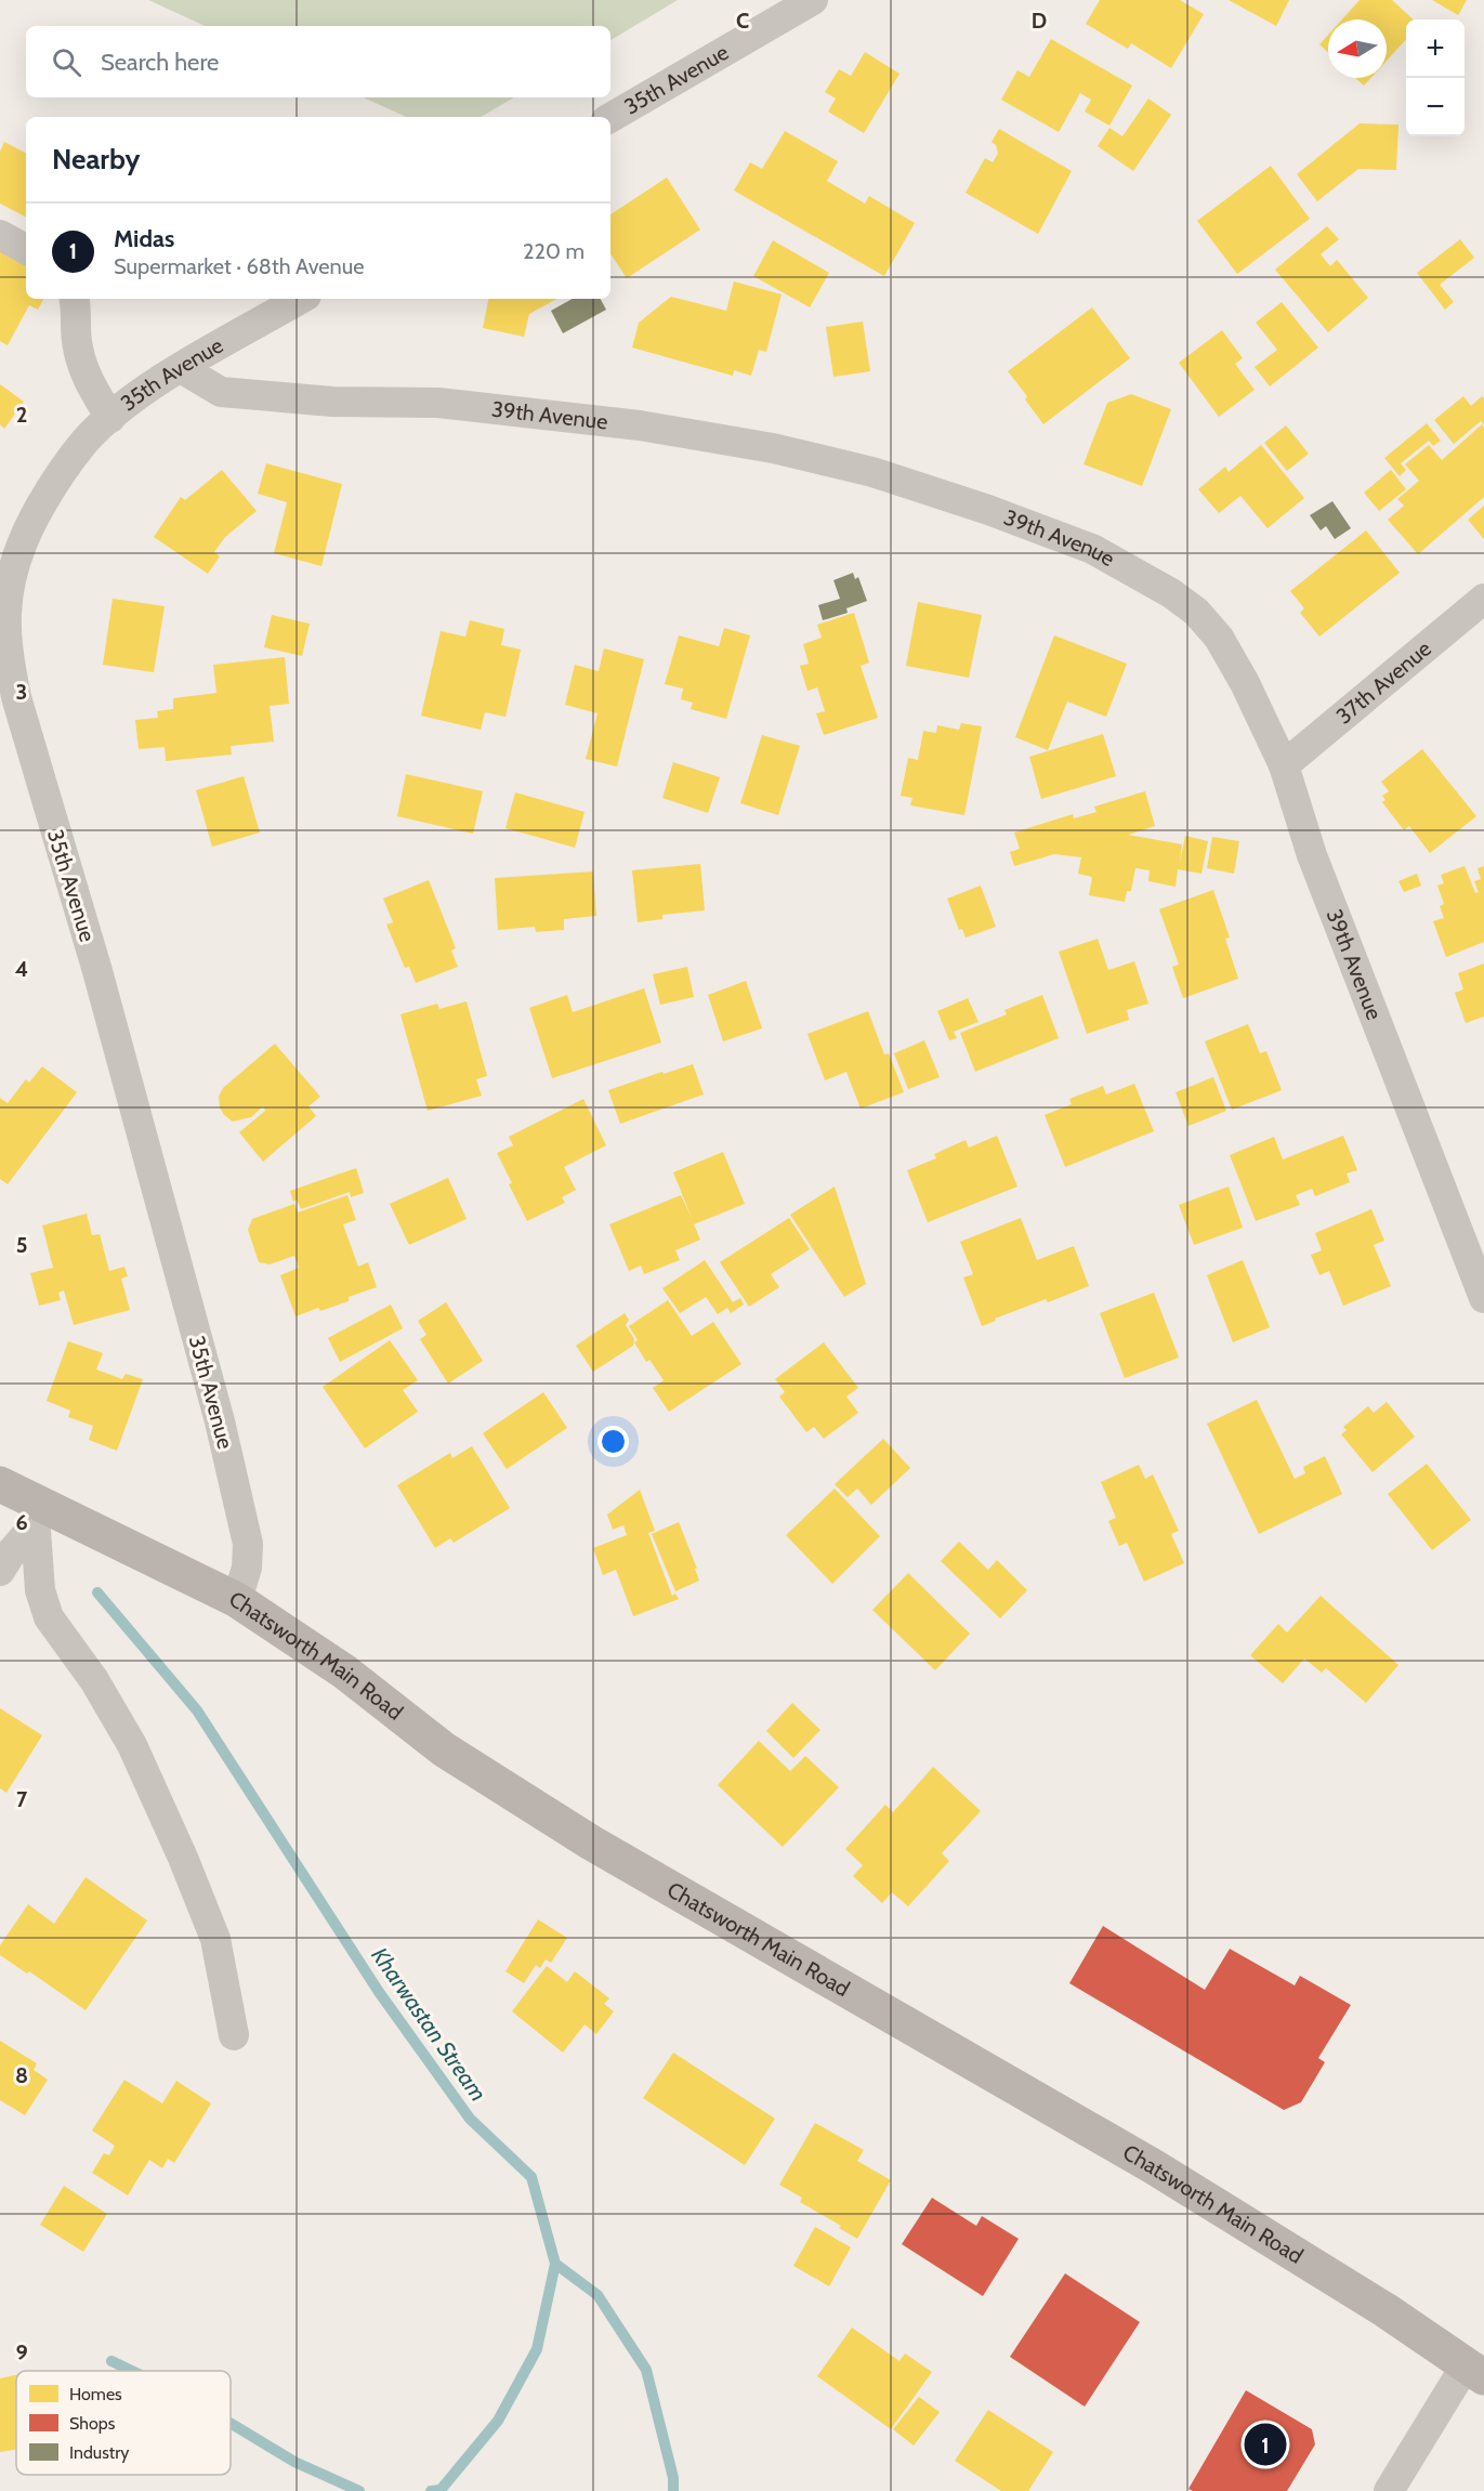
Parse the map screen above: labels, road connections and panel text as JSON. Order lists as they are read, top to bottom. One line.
{"streets":{"street":["35th Avenue","39th Avenue","37th Avenue","Chatsworth Main Road"]},"crossings":[["35th Avenue","39th Avenue"],["35th Avenue","Chatsworth Main Road"],["39th Avenue","37th Avenue"]],"water":["Kharwastan Stream"],"legend":["Homes","Shops","Industry"],"north":"left","page":{"map_buttons":["+","−"],"search":"Search here","heading":"Nearby","list":[{"mark":"1","name":"Midas","note":"Supermarket · 68th Avenue","value":"220 m"}],"pins":"1"},"grid":{"columns":["C","D"],"rows":["2","3","4","5","6","7","8","9"]}}
